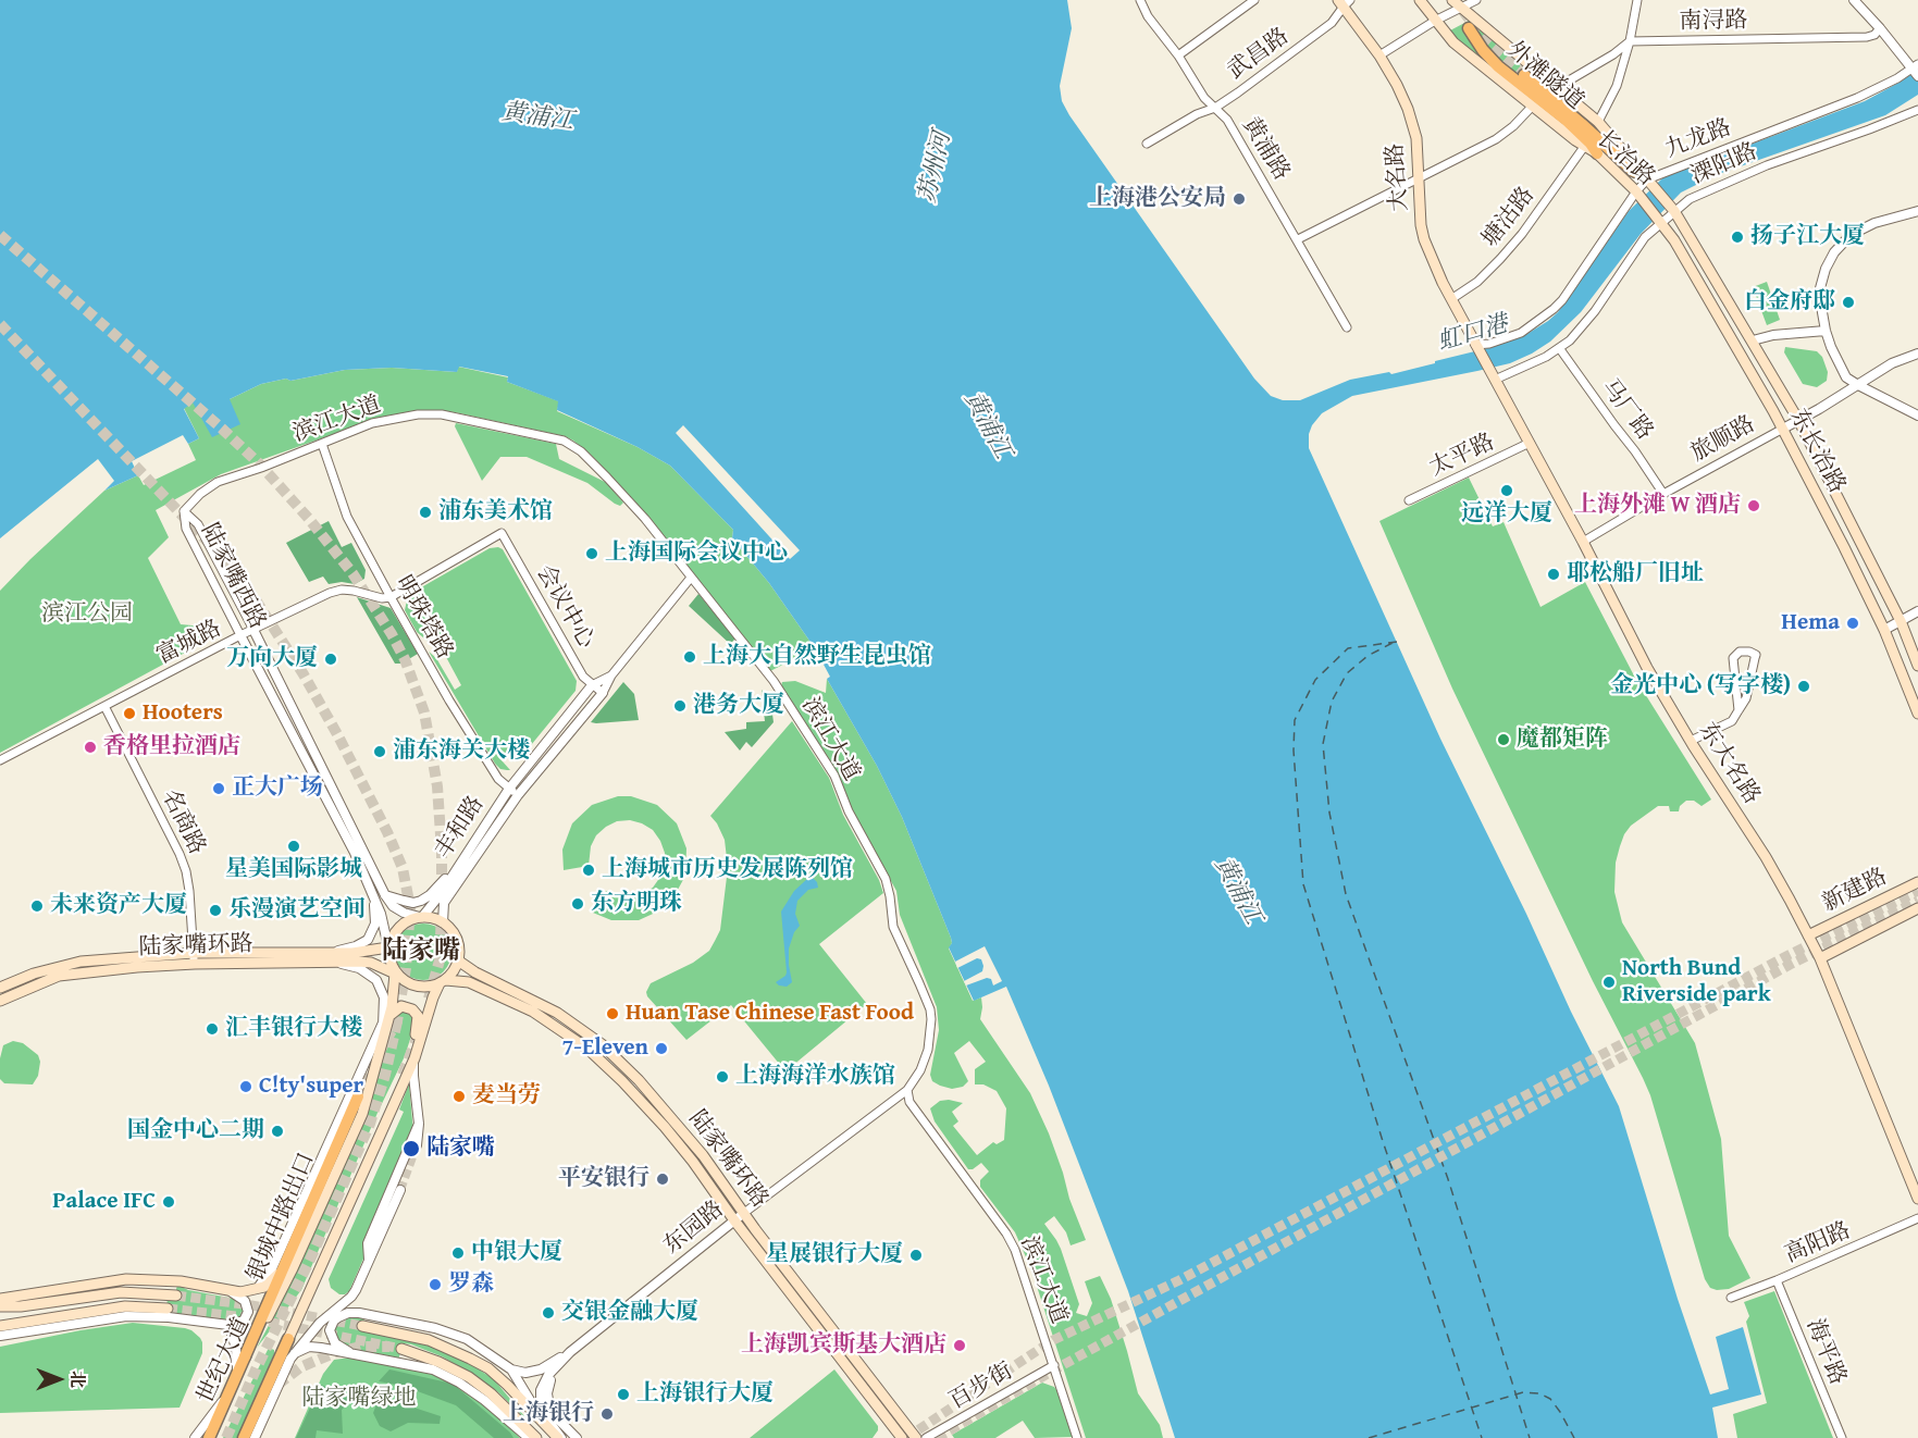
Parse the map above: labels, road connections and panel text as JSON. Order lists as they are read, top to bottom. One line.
{"streets":{"main road":["外滩隧道","长治路","大名路","东长治路","东大名路","新建路","陆家嘴环路","银城中路出口","世纪大道"],"street":["南浔路","武昌路","九龙路","黄浦路","溧阳路","塘沽路","马厂路","滨江大道","旅顺路","太平路","陆家嘴西路","会议中心","明珠塔路","富城路","名商路","丰和路","东园路","高阳路","海平路","百步街"]},"crossings":[["武昌路","黄浦路"],["武昌路","大名路"],["外滩隧道","九龙路"],["外滩隧道","长治路"],["九龙路","长治路"],["九龙路","大名路"],["九龙路","东大名路"],["长治路","溧阳路"],["长治路","塘沽路"],["长治路","东长治路"],["溧阳路","马厂路"],["溧阳路","东长治路"],["溧阳路","东大名路"],["大名路","塘沽路"],["大名路","东大名路"],["马厂路","旅顺路"],["滨江大道","陆家嘴西路"],["滨江大道","明珠塔路"],["滨江大道","丰和路"],["滨江大道","东园路"],["滨江大道","百步街"],["旅顺路","东长治路"],["旅顺路","东大名路"],["太平路","东大名路"],["陆家嘴西路","富城路"],["陆家嘴西路","丰和路"],["陆家嘴西路","陆家嘴环路"],["陆家嘴西路","世纪大道"],["会议中心","明珠塔路"],["会议中心","富城路"],["会议中心","丰和路"],["明珠塔路","富城路"],["明珠塔路","丰和路"],["富城路","名商路"],["东大名路","新建路"],["名商路","陆家嘴环路"],["丰和路","陆家嘴环路"],["丰和路","世纪大道"],["陆家嘴环路","东园路"],["陆家嘴环路","世纪大道"],["银城中路出口","世纪大道"],["高阳路","海平路"]],"districts":["陆家嘴"],"water":["黄浦江","苏州河","虹口港"],"parks":["滨江公园","陆家嘴绿地"],"places":["上海港公安局","扬子江大厦","白金府邸","远洋大厦","上海外滩 W 酒店","浦东美术馆","上海国际会议中心","耶松船厂旧址","Hema","上海大自然野生昆虫馆","万向大厦","金光中心 (写字楼)","港务大厦","Hooters","魔都矩阵","香格里拉酒店","浦东海关大楼","正大广场","星美国际影城","上海城市历史发展陈列馆","东方明珠","未来资产大厦","乐漫演艺空间","North Bund Riverside park","Huan Tase Chinese Fast Food","汇丰银行大楼","7-Eleven","上海海洋水族馆","C!ty'super","麦当劳","国金中心二期","陆家嘴","平安银行","Palace IFC","中银大厦","星展银行大厦","罗森","交银金融大厦","上海凯宾斯基大酒店","上海银行大厦","上海银行"],"north":"right"}
